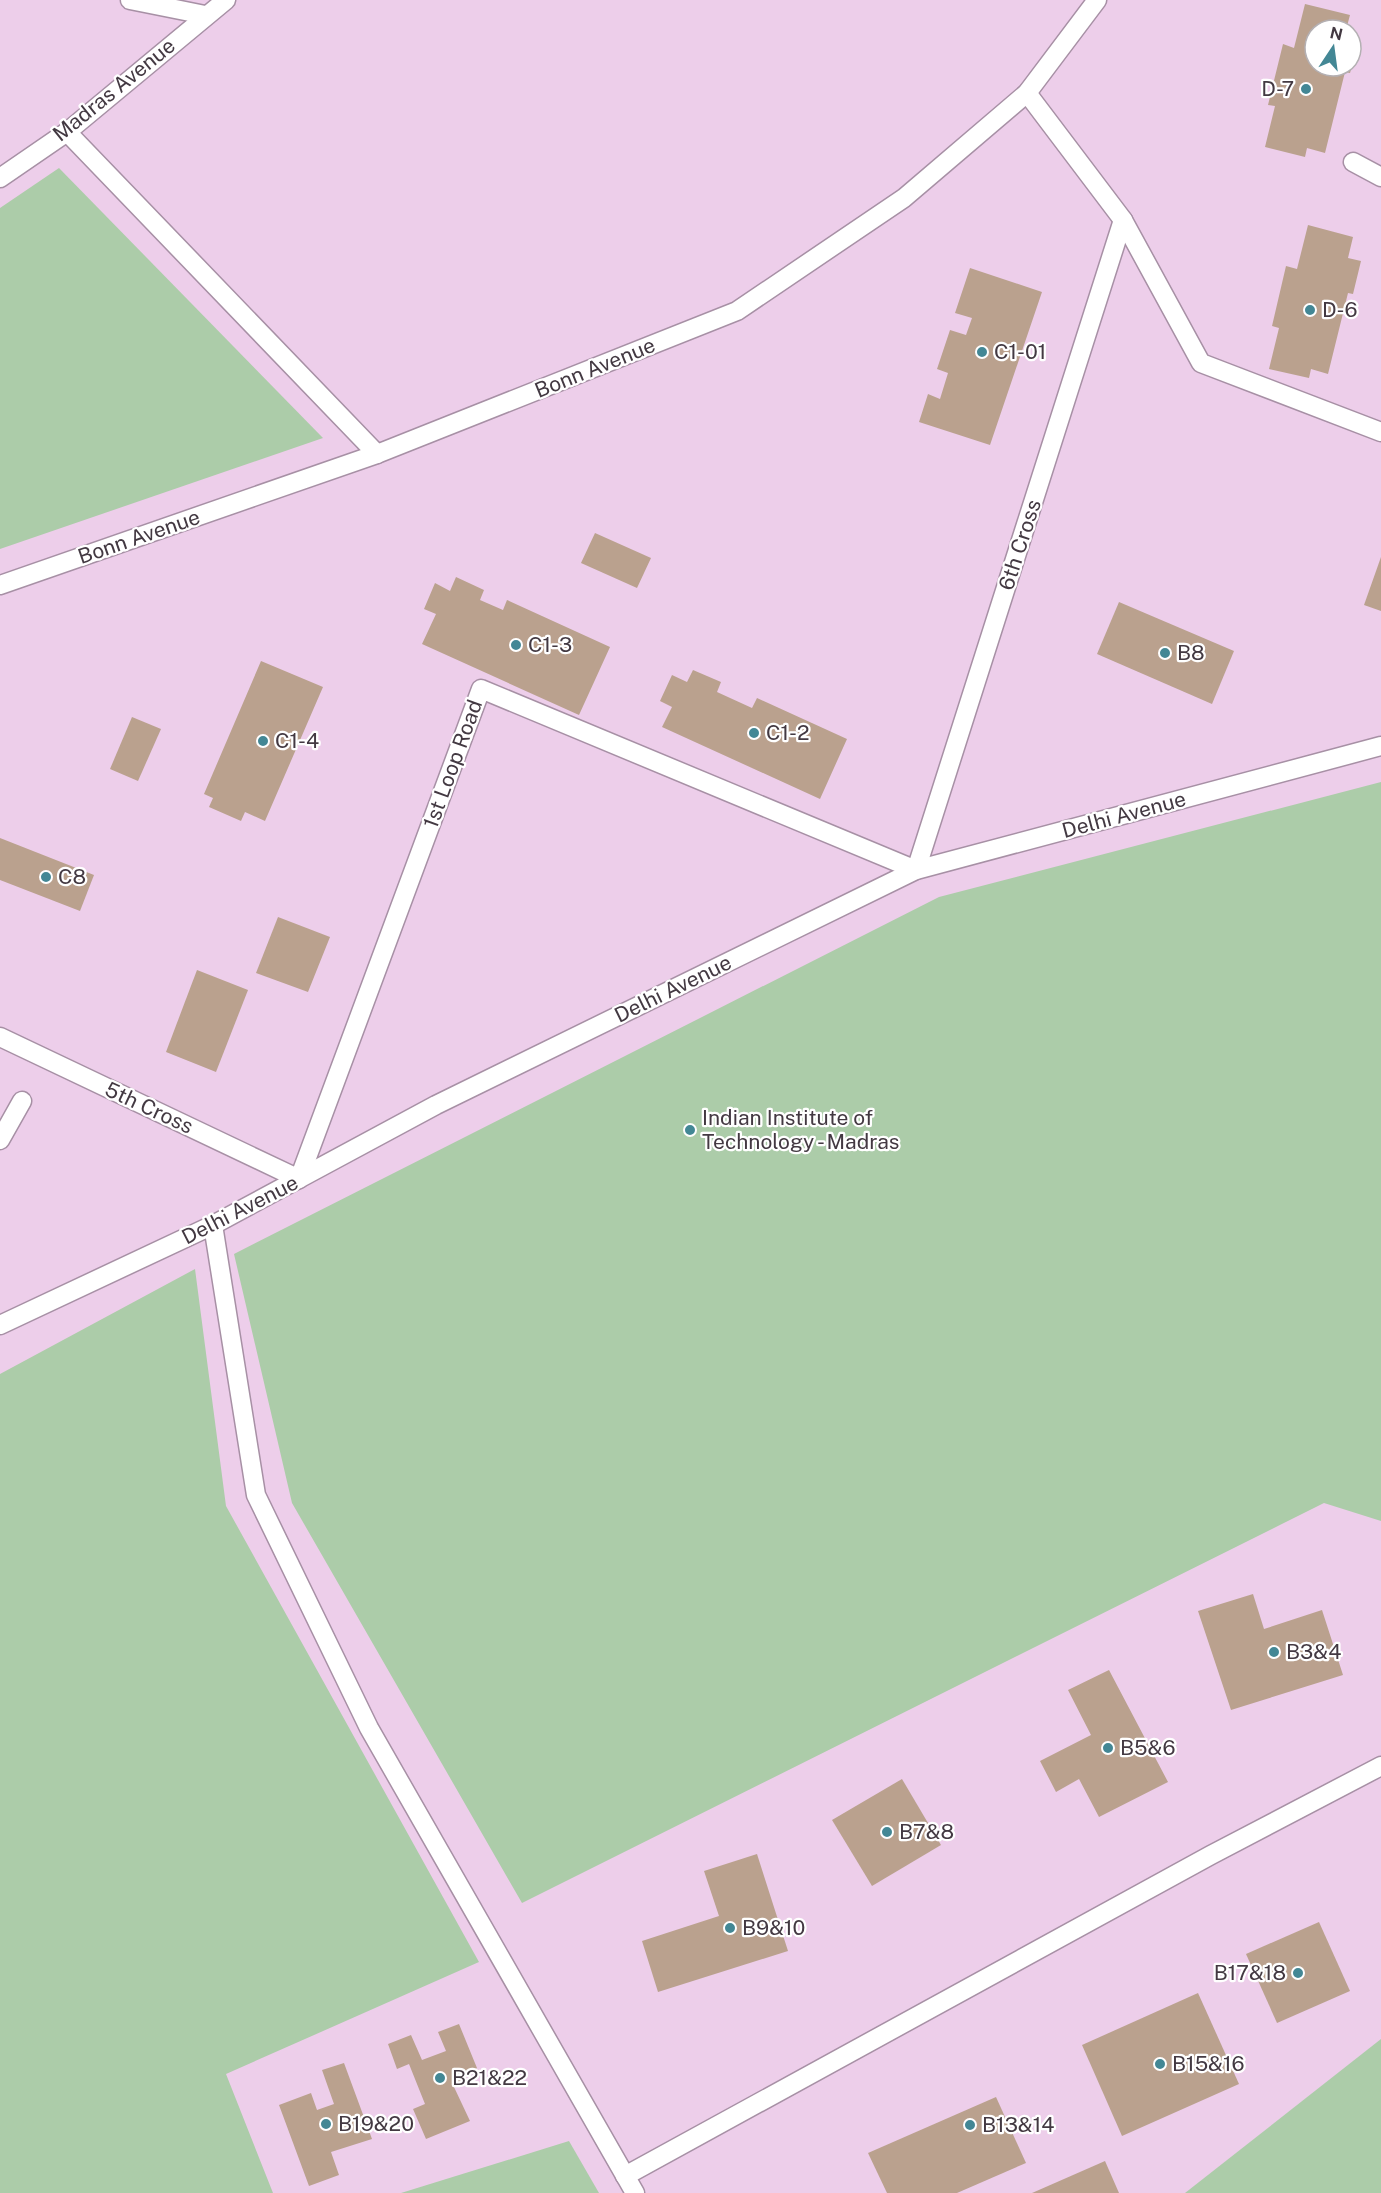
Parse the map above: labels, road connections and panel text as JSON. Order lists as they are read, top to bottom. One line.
{"streets":{"lane":["Madras Avenue","Bonn Avenue","6th Cross","1st Loop Road","Delhi Avenue","5th Cross"]},"crossings":[["6th Cross","1st Loop Road"],["6th Cross","Delhi Avenue"],["1st Loop Road","Delhi Avenue"],["1st Loop Road","5th Cross"],["Delhi Avenue","5th Cross"]],"places":["D-7","D-6","C1-01","C1-3","B8","C1-2","C1-4","C8","Indian Institute of Technology - Madras","B3&4","B5&6","B7&8","B9&10","B17&18","B15&16","B21&22","B19&20","B13&14"],"north":"top"}
